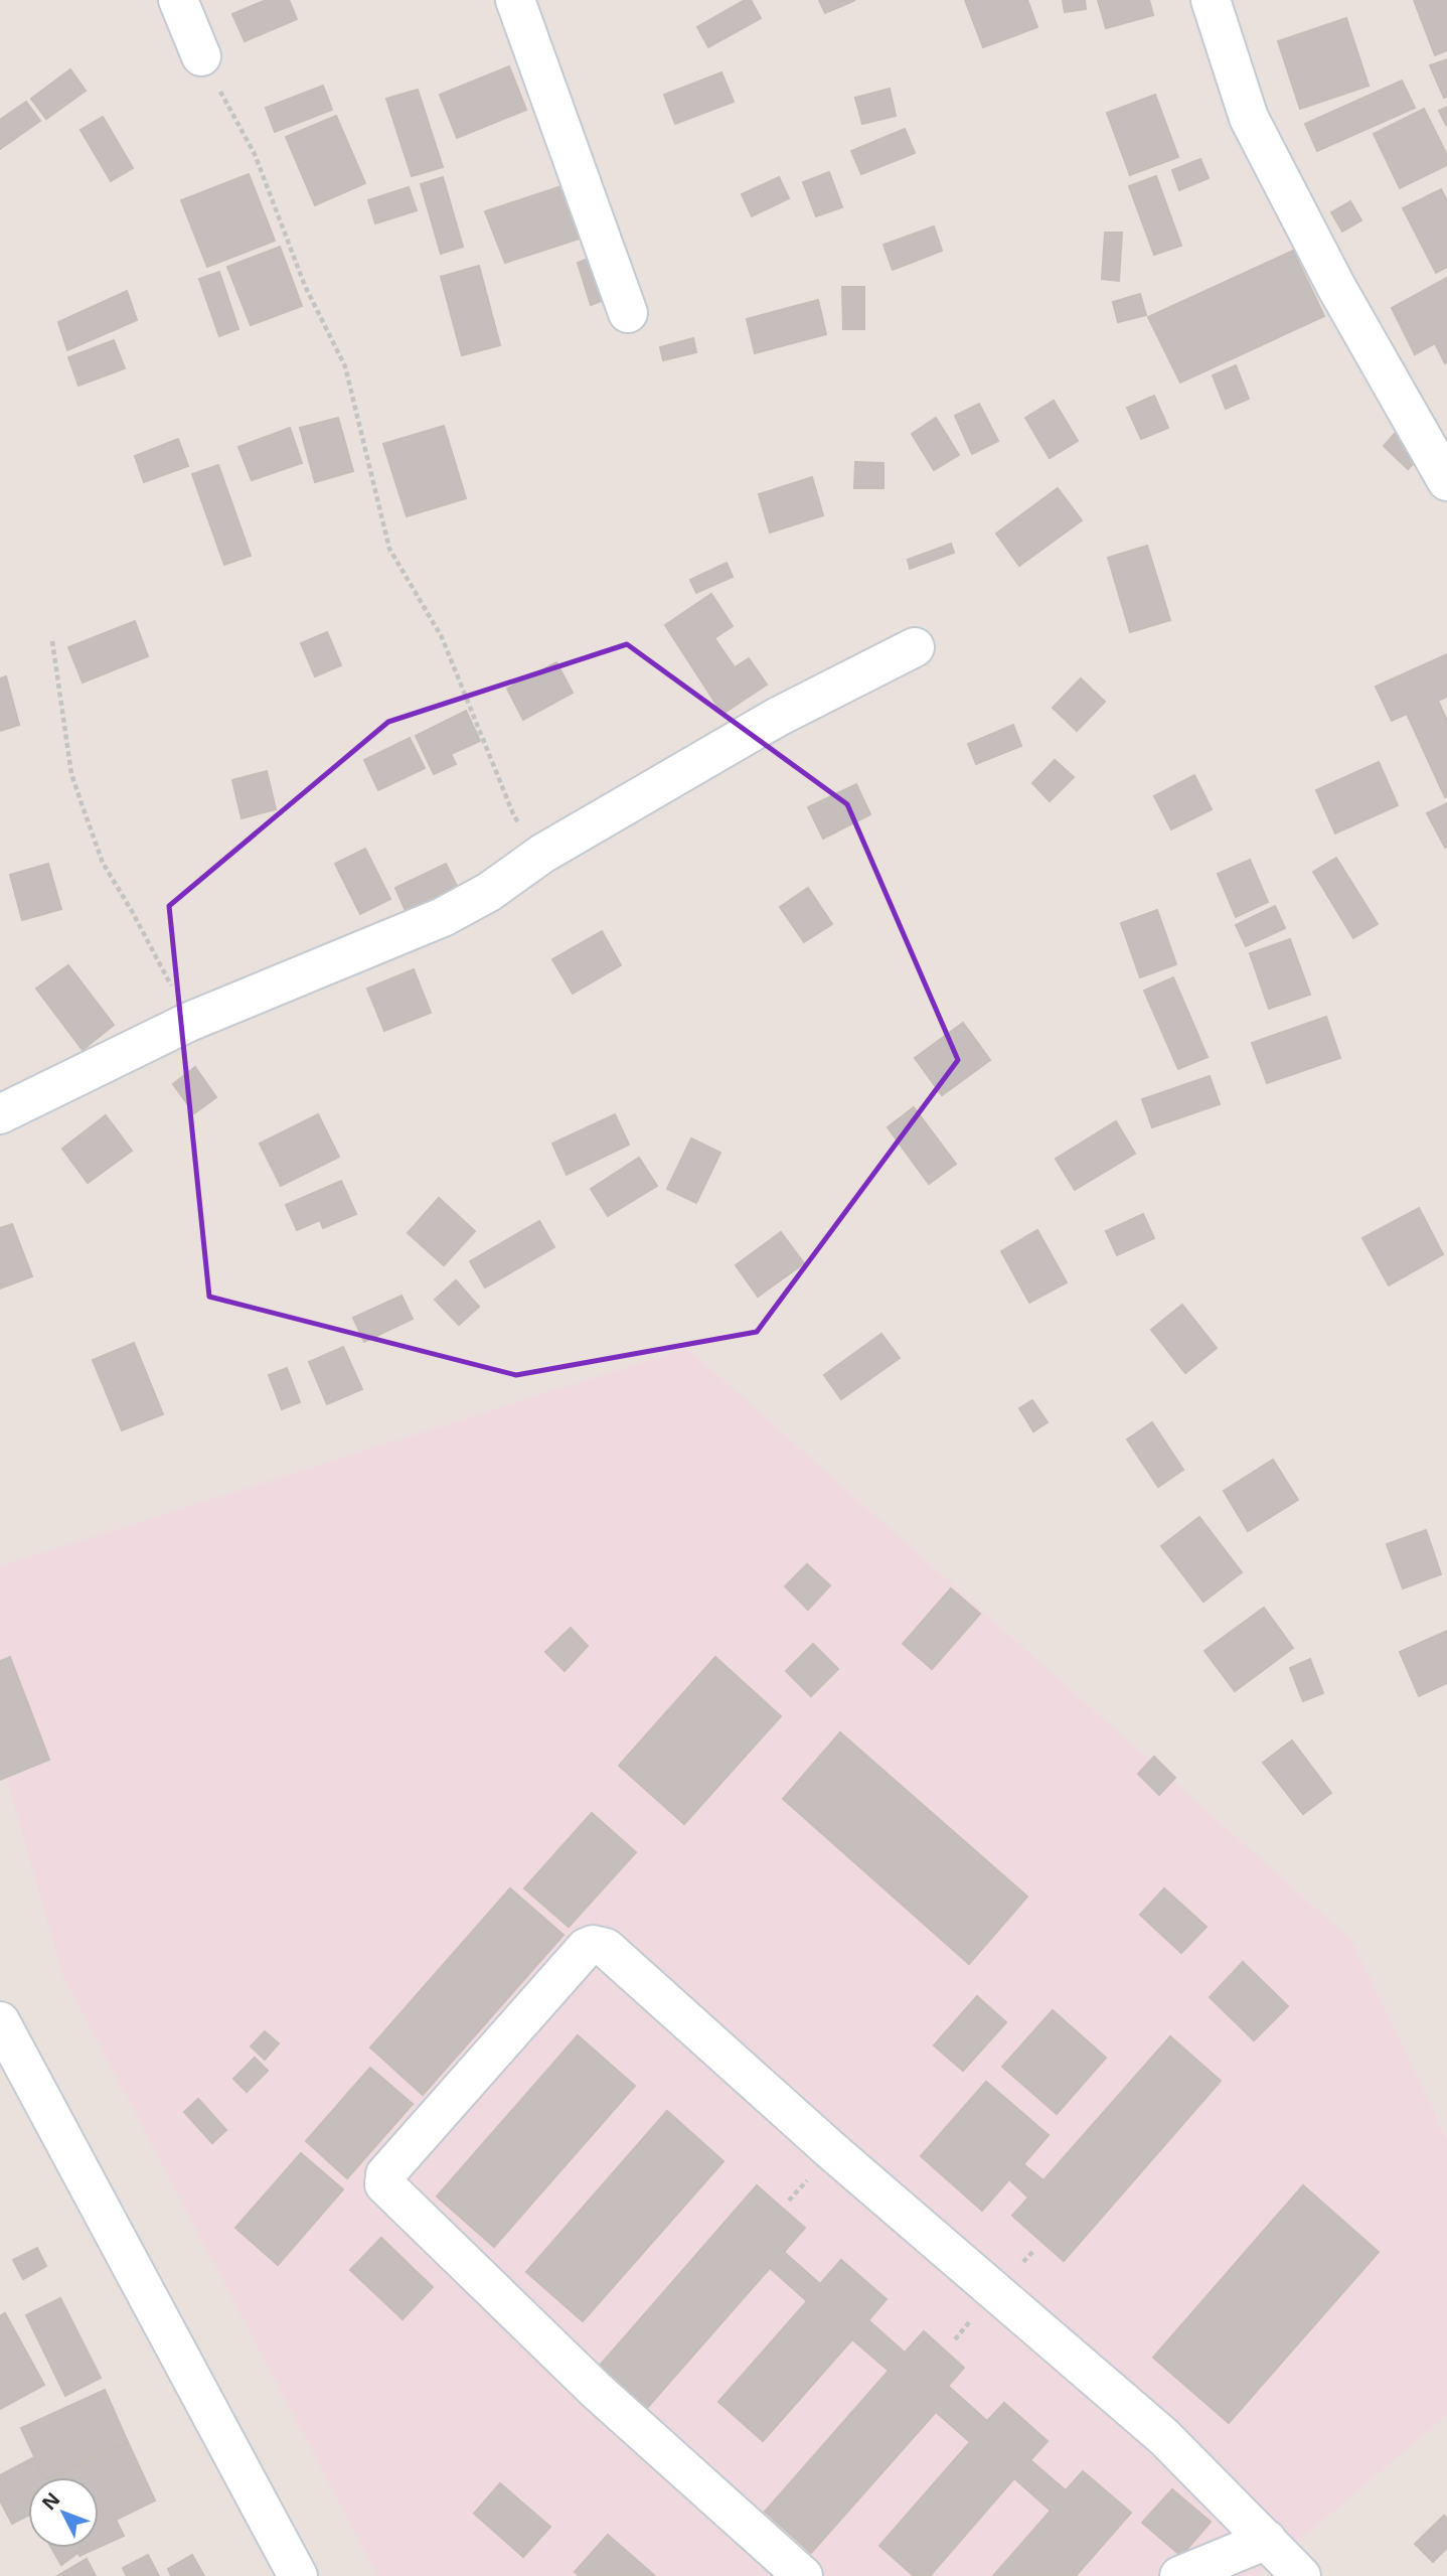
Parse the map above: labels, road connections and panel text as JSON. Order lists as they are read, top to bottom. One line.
{"north":"top left"}
